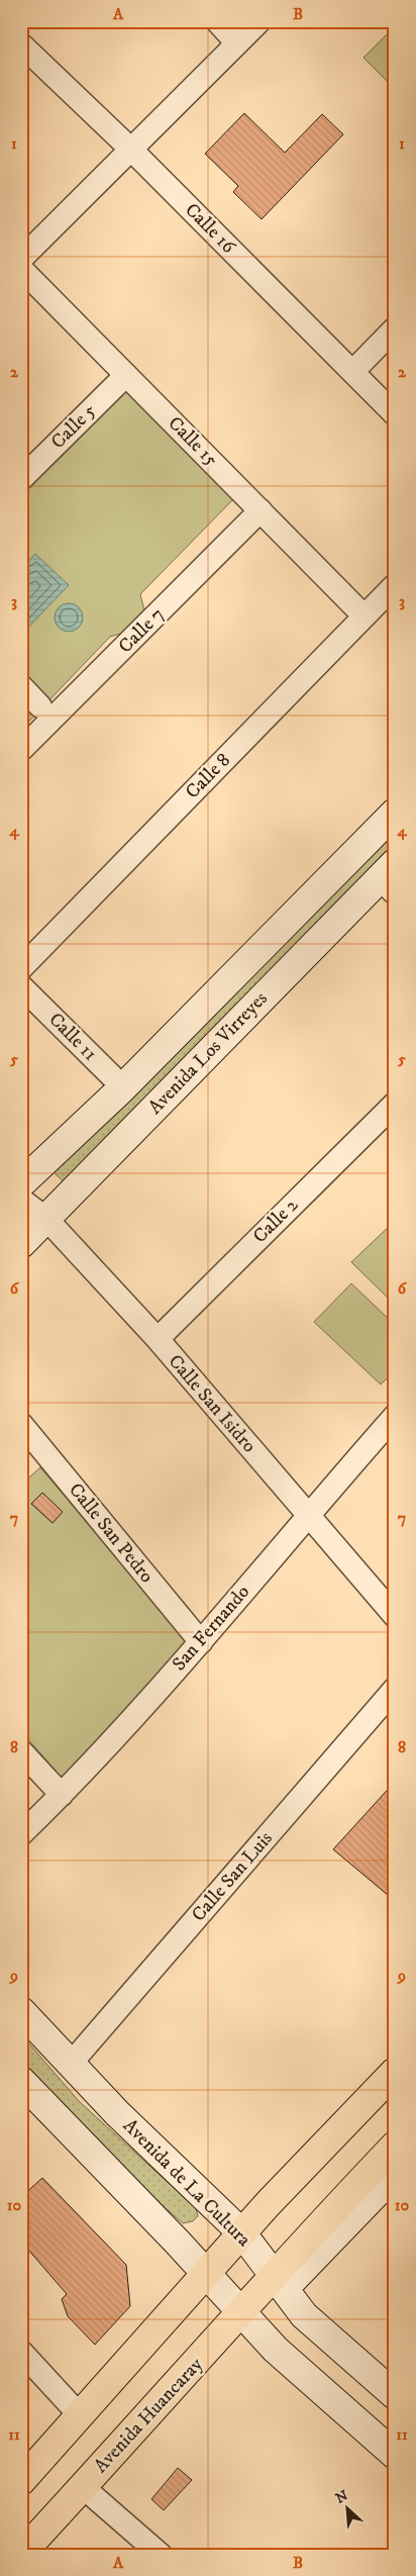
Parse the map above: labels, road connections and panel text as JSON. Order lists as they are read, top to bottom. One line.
{"streets":{"main road":["Avenida Los Virreyes","Avenida de La Cultura","Avenida Huancaray"],"street":["Calle 16","Calle 5","Calle 15","Calle 7","Calle 8","Calle 11","Calle 2","Calle San Isidro","Calle San Pedro","San Fernando","Calle San Luis"]},"crossings":[["Calle 5","Calle 15"],["Calle 15","Calle 7"],["Calle 15","Calle 8"],["Calle 11","Avenida Los Virreyes"],["Avenida Los Virreyes","Calle San Isidro"],["Calle 2","Calle San Isidro"],["Calle San Isidro","San Fernando"],["Calle San Pedro","San Fernando"],["Calle San Luis","Avenida de La Cultura"],["Avenida de La Cultura","Avenida Huancaray"]],"north":"top left","grid":{"columns":["A","B"],"rows":["1","2","3","4","5","6","7","8","9","10","11"]}}
